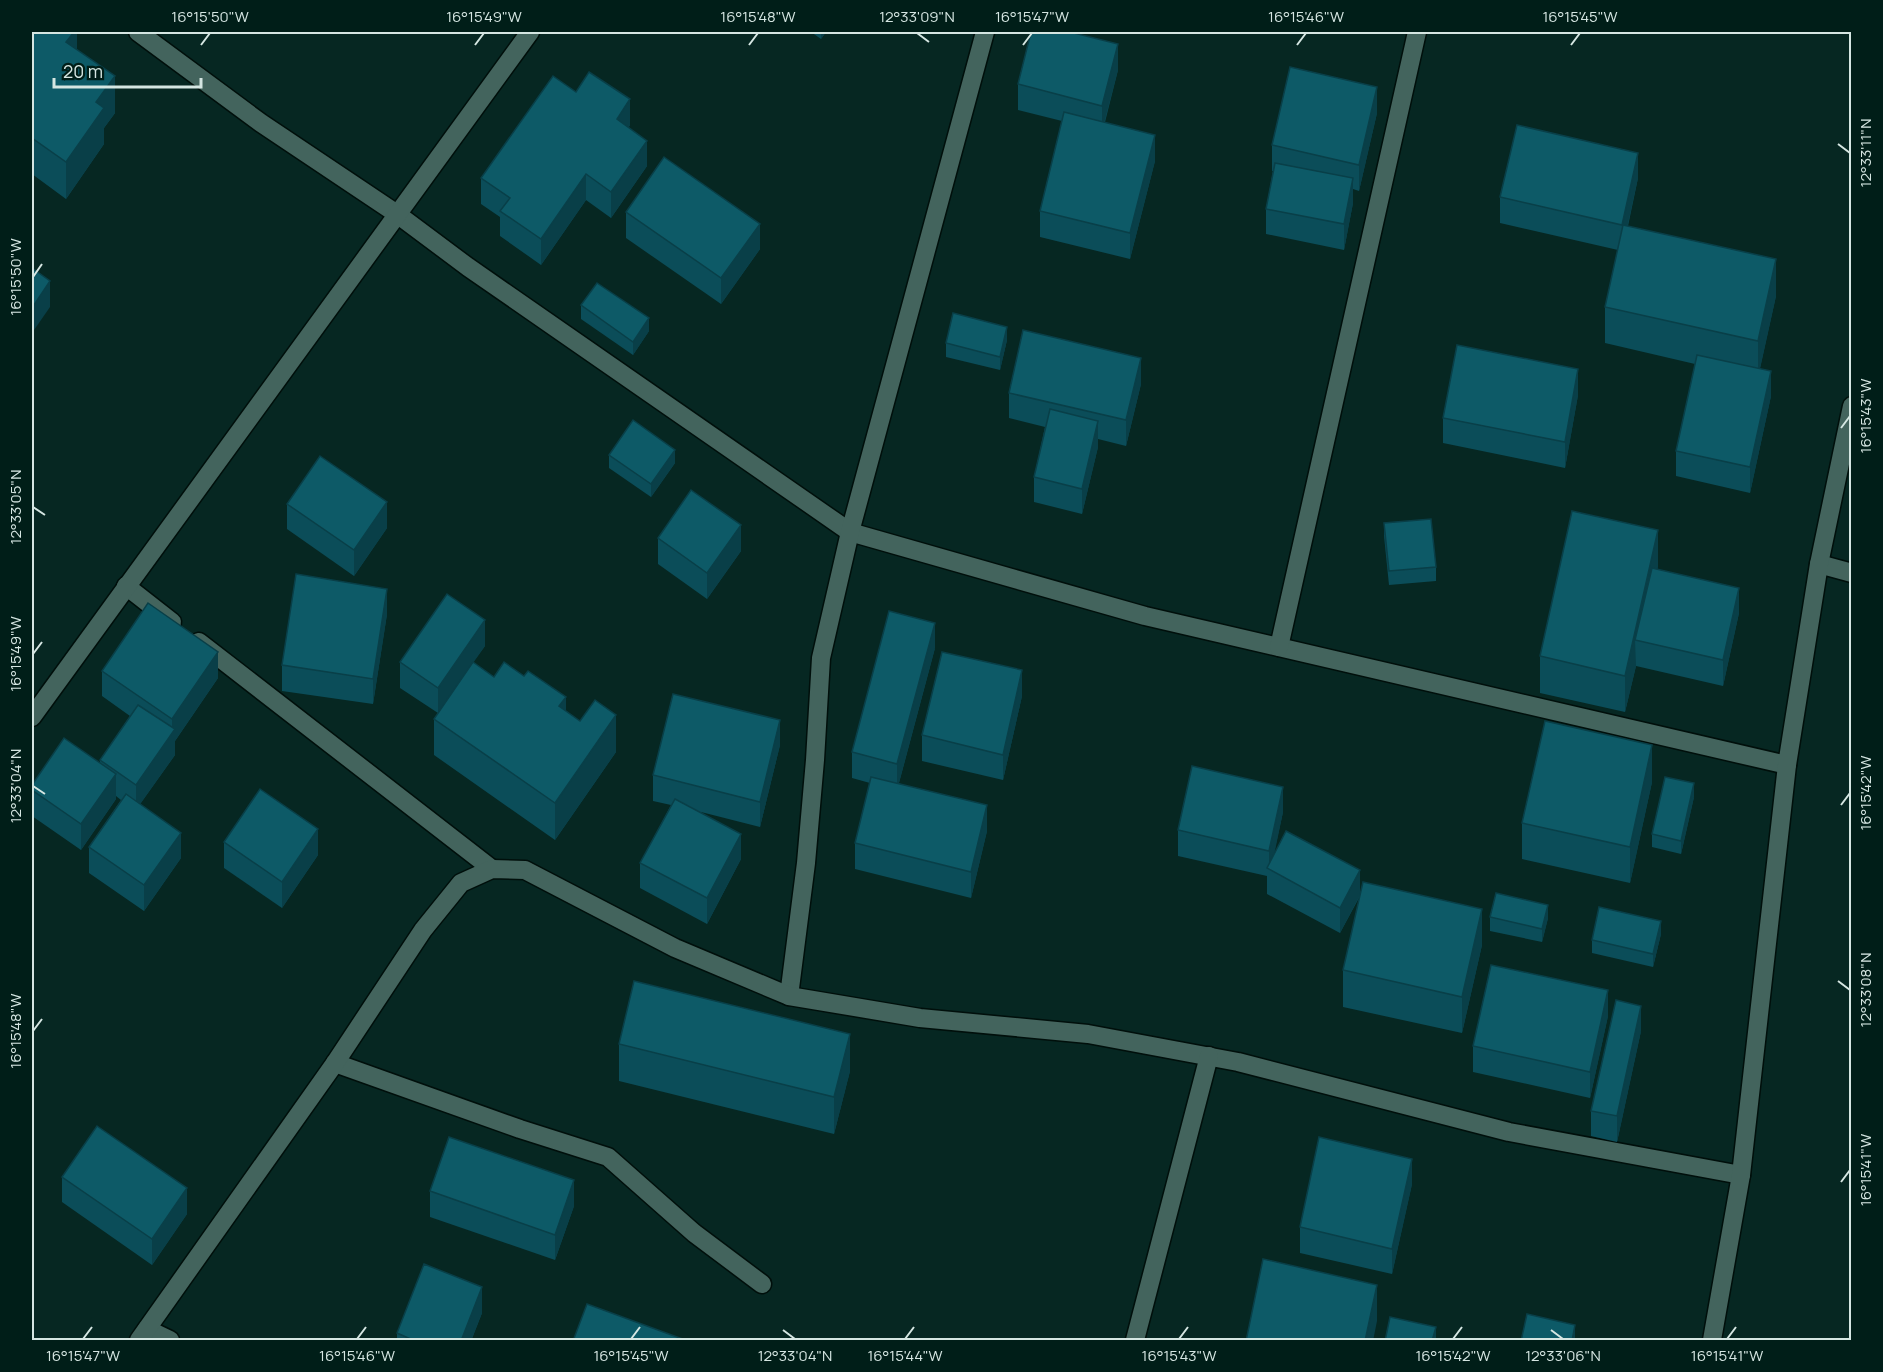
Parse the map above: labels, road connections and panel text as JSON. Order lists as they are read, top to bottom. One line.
{"scale_bar":"20 m","coordinates":["16°15'50\"W","16°15'49\"W","16°15'48\"W","12°33'09\"N","16°15'47\"W","16°15'46\"W","16°15'45\"W","12°33'11\"N","16°15'43\"W","12°33'05\"N","12°33'04\"N","16°15'42\"W","12°33'08\"N","16°15'41\"W","16°15'44\"W","12°33'06\"N"]}
